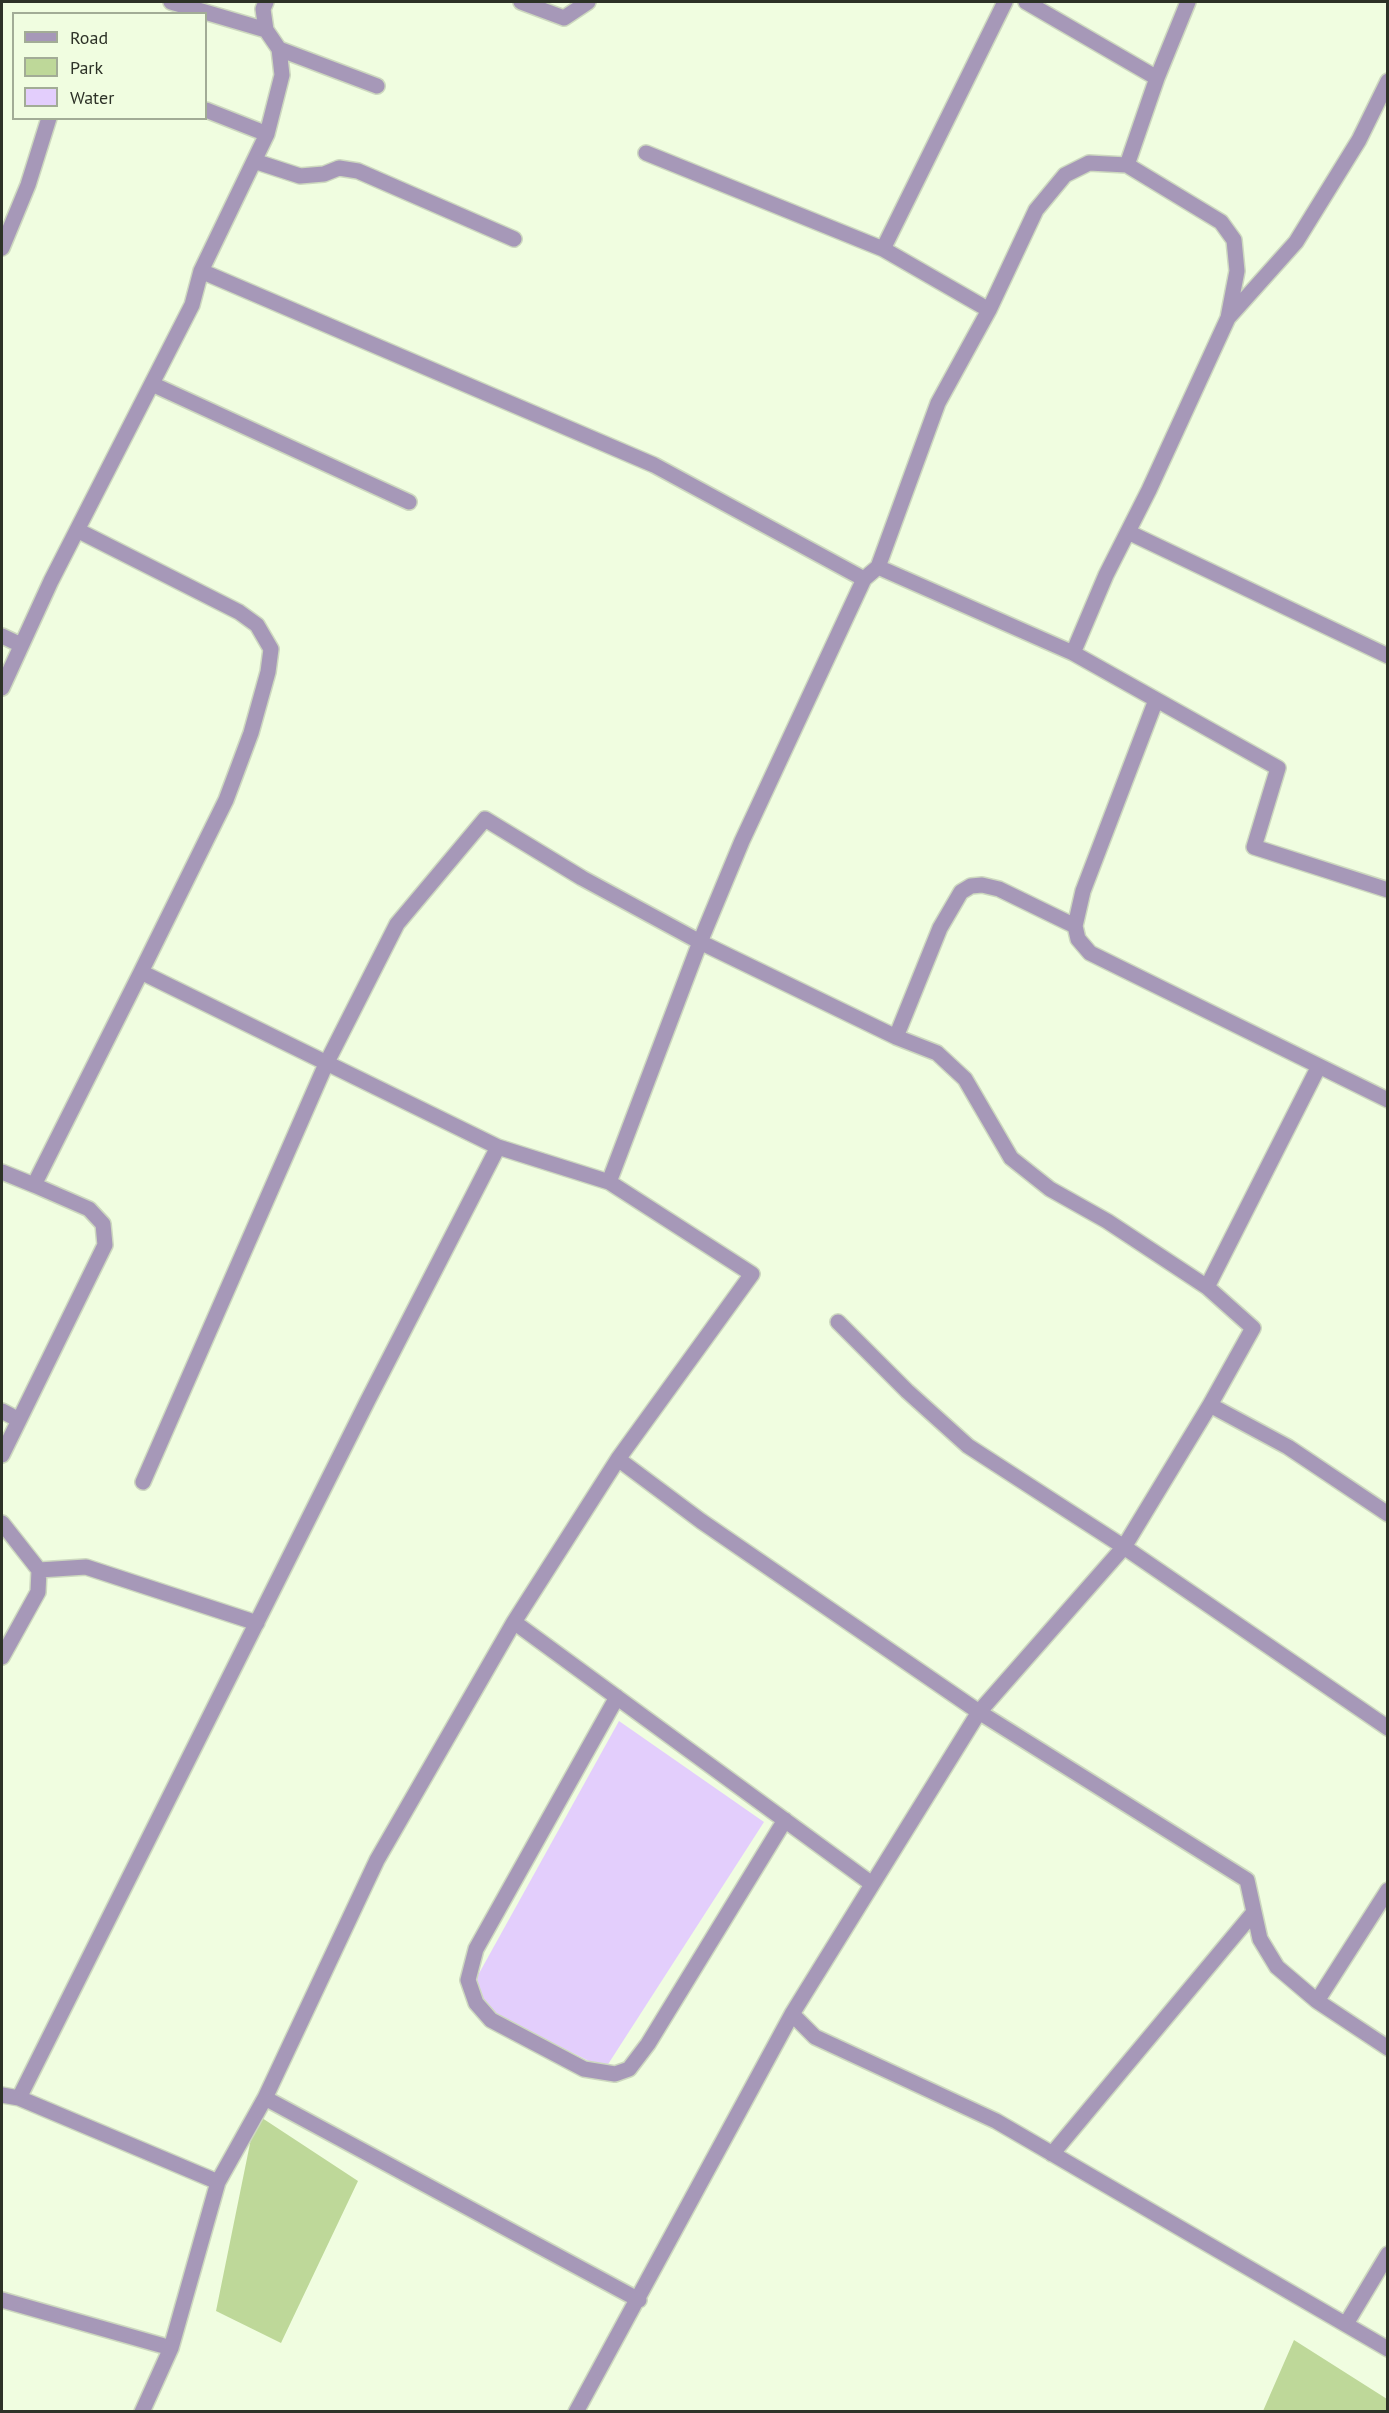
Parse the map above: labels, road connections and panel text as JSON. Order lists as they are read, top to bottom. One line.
{"legend":["Road","Park","Water"]}
